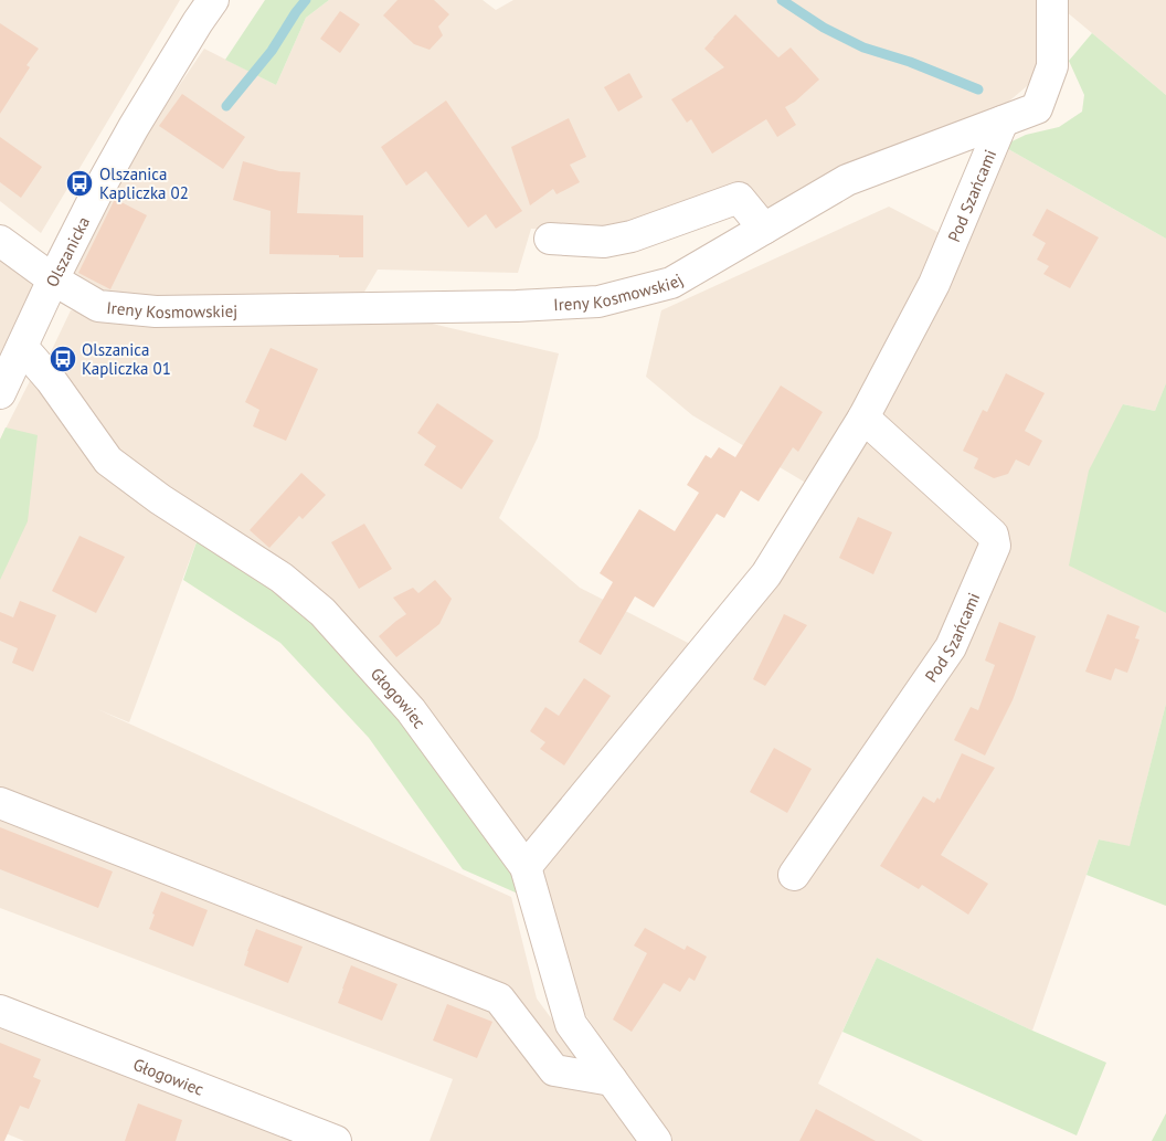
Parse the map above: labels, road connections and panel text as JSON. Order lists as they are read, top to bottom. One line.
{"streets":{"street":["Pod Szańcami","Olszanicka","Ireny Kosmowskiej","Głogowiec"]},"crossings":[["Pod Szańcami","Ireny Kosmowskiej"],["Pod Szańcami","Głogowiec"],["Olszanicka","Ireny Kosmowskiej"],["Olszanicka","Głogowiec"]],"places":{"bus stop":["Olszanica Kapliczka 02","Olszanica Kapliczka 01"]}}
